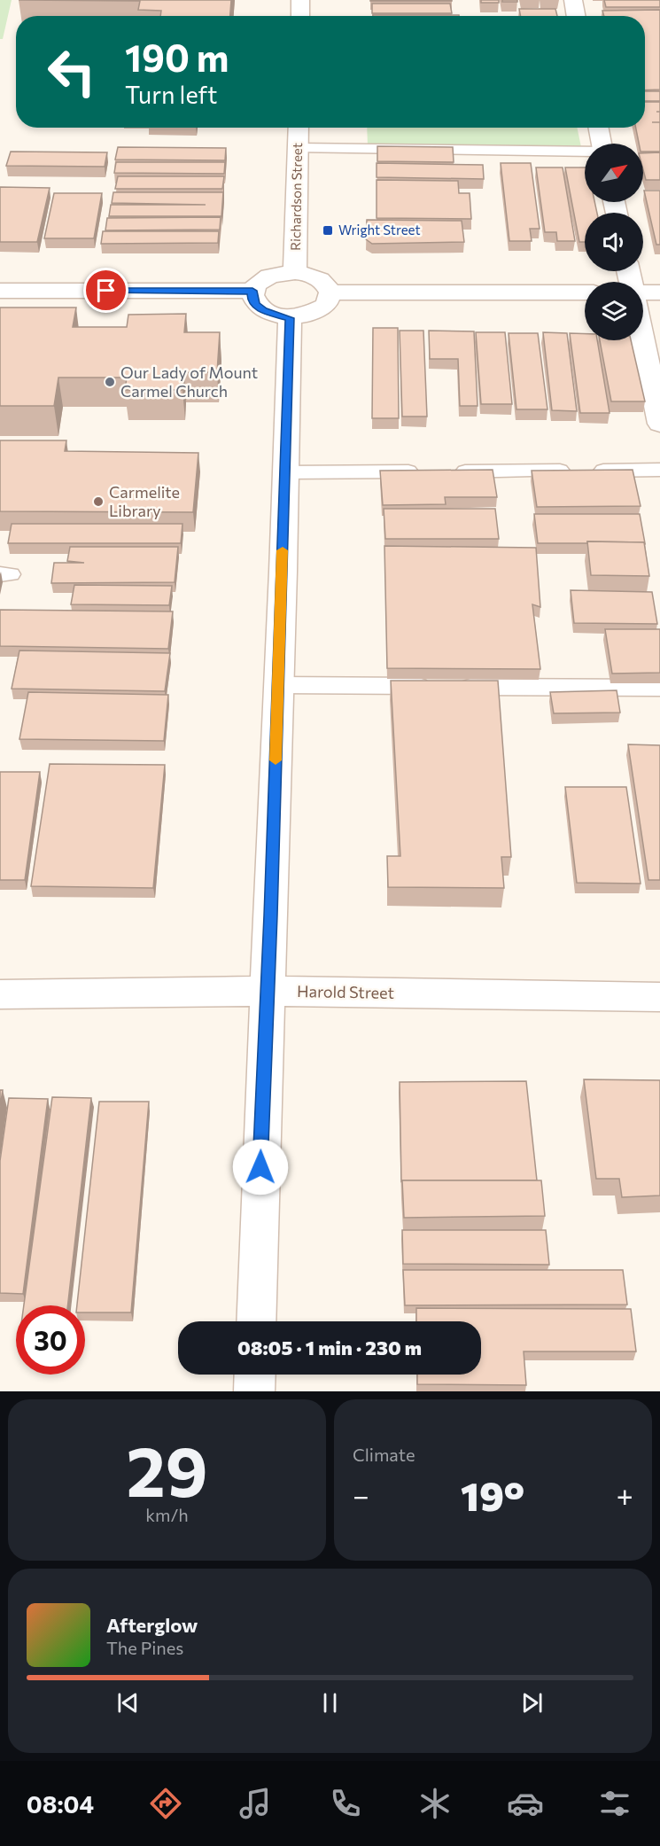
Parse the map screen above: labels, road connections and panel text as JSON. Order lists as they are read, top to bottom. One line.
{"streets":{"street":["Richardson Street","Harold Street"]},"places":{"transit":["Wright Street"],"other":["Our Lady of Mount Carmel Church","Carmelite Library"]},"north":"top right","page":{"turn":["190 m","Turn left"],"limit":"30","trip":"08:05 · 1 min · 230 m","tile":[["29","km/h"],"Climate"],"heat":["−","19°","+"],"song":["Afterglow","The Pines"],"tabs":"08:04"}}
